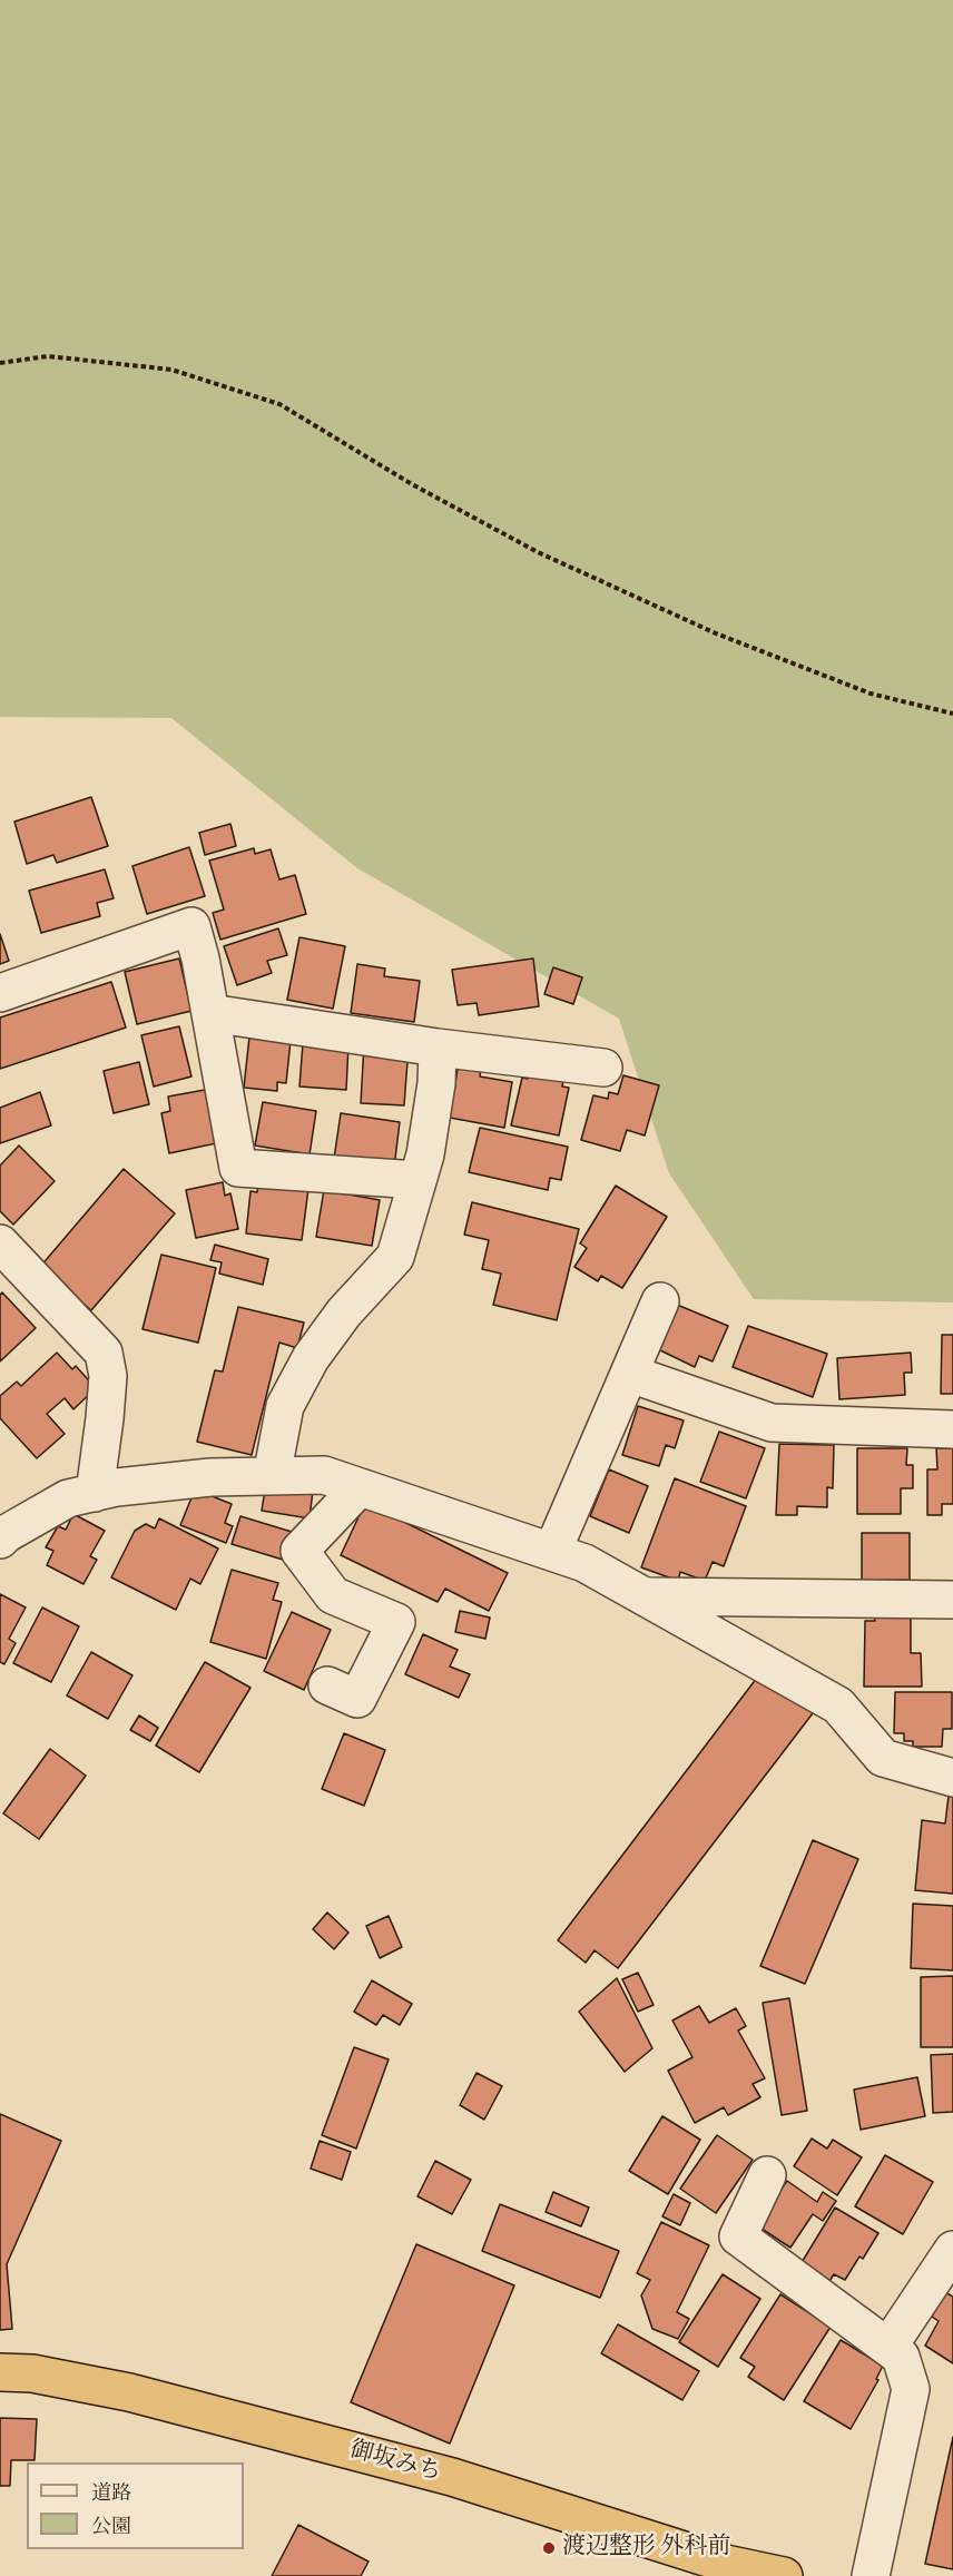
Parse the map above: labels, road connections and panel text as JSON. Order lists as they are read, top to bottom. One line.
{"streets":{"highway":["御坂みち"]},"places":["渡辺整形 外科前"],"legend":["道路","公園"]}
